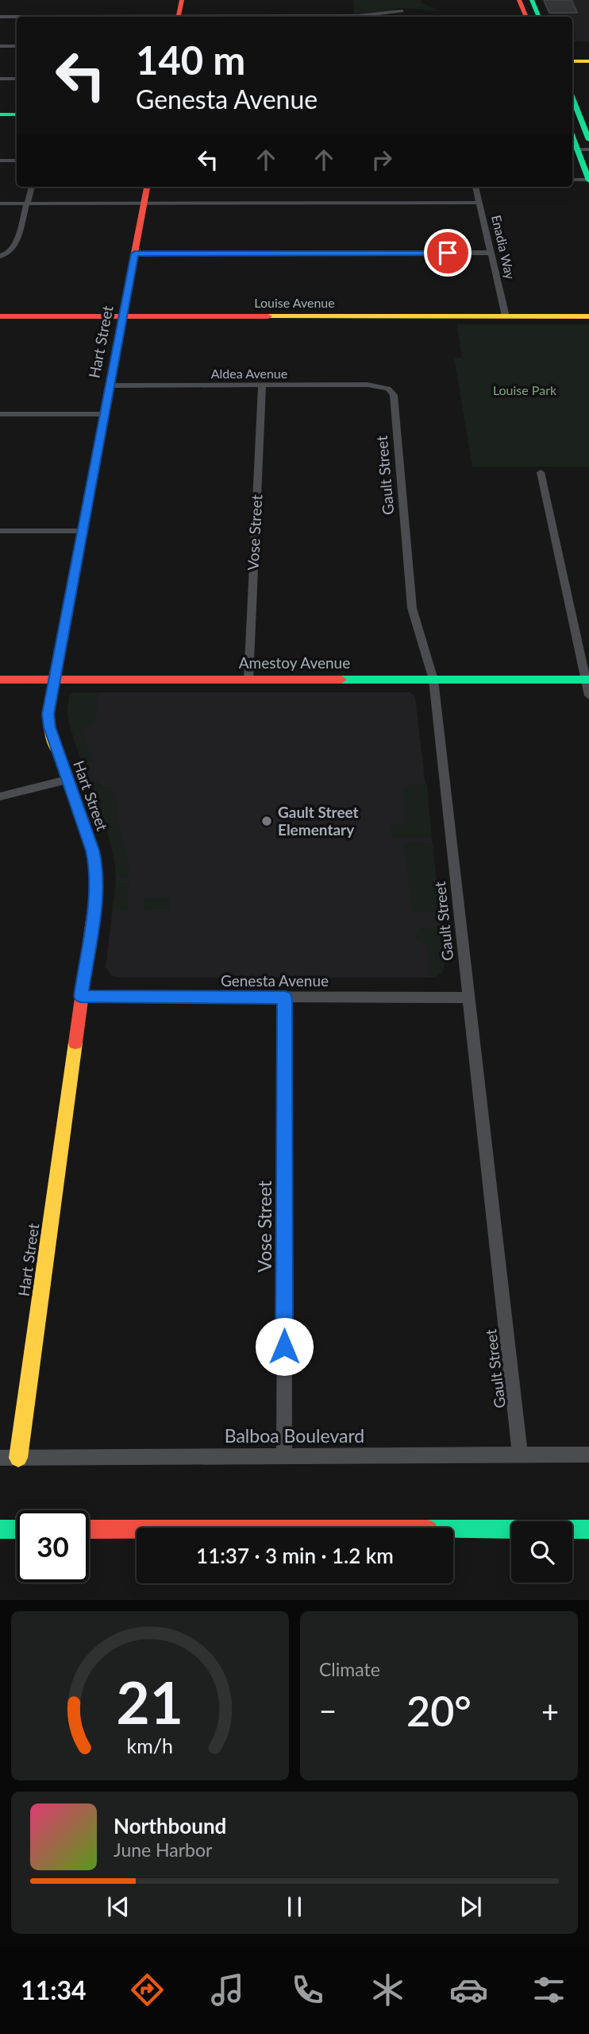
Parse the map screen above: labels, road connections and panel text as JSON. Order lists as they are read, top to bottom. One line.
{"streets":{"street":["Enadia Way","Louise Avenue","Hart Street","Aldea Avenue","Gault Street","Vose Street","Amestoy Avenue","Genesta Avenue","Balboa Boulevard"]},"crossings":[["Enadia Way","Louise Avenue"],["Louise Avenue","Hart Street"],["Hart Street","Aldea Avenue"],["Hart Street","Amestoy Avenue"],["Hart Street","Genesta Avenue"],["Hart Street","Balboa Boulevard"],["Aldea Avenue","Gault Street"],["Aldea Avenue","Vose Street"],["Gault Street","Amestoy Avenue"],["Gault Street","Genesta Avenue"],["Gault Street","Balboa Boulevard"],["Vose Street","Amestoy Avenue"],["Vose Street","Genesta Avenue"],["Vose Street","Balboa Boulevard"]],"parks":["Louise Park"],"places":["Gault Street Elementary"],"page":{"turn":["140 m","Genesta Avenue"],"limit":"30","trip":"11:37 · 3 min · 1.2 km","tile":"Climate","heat":["−","20°","+"],"song":["Northbound","June Harbor"],"tabs":"11:34","gauge":["21","km/h"]}}
